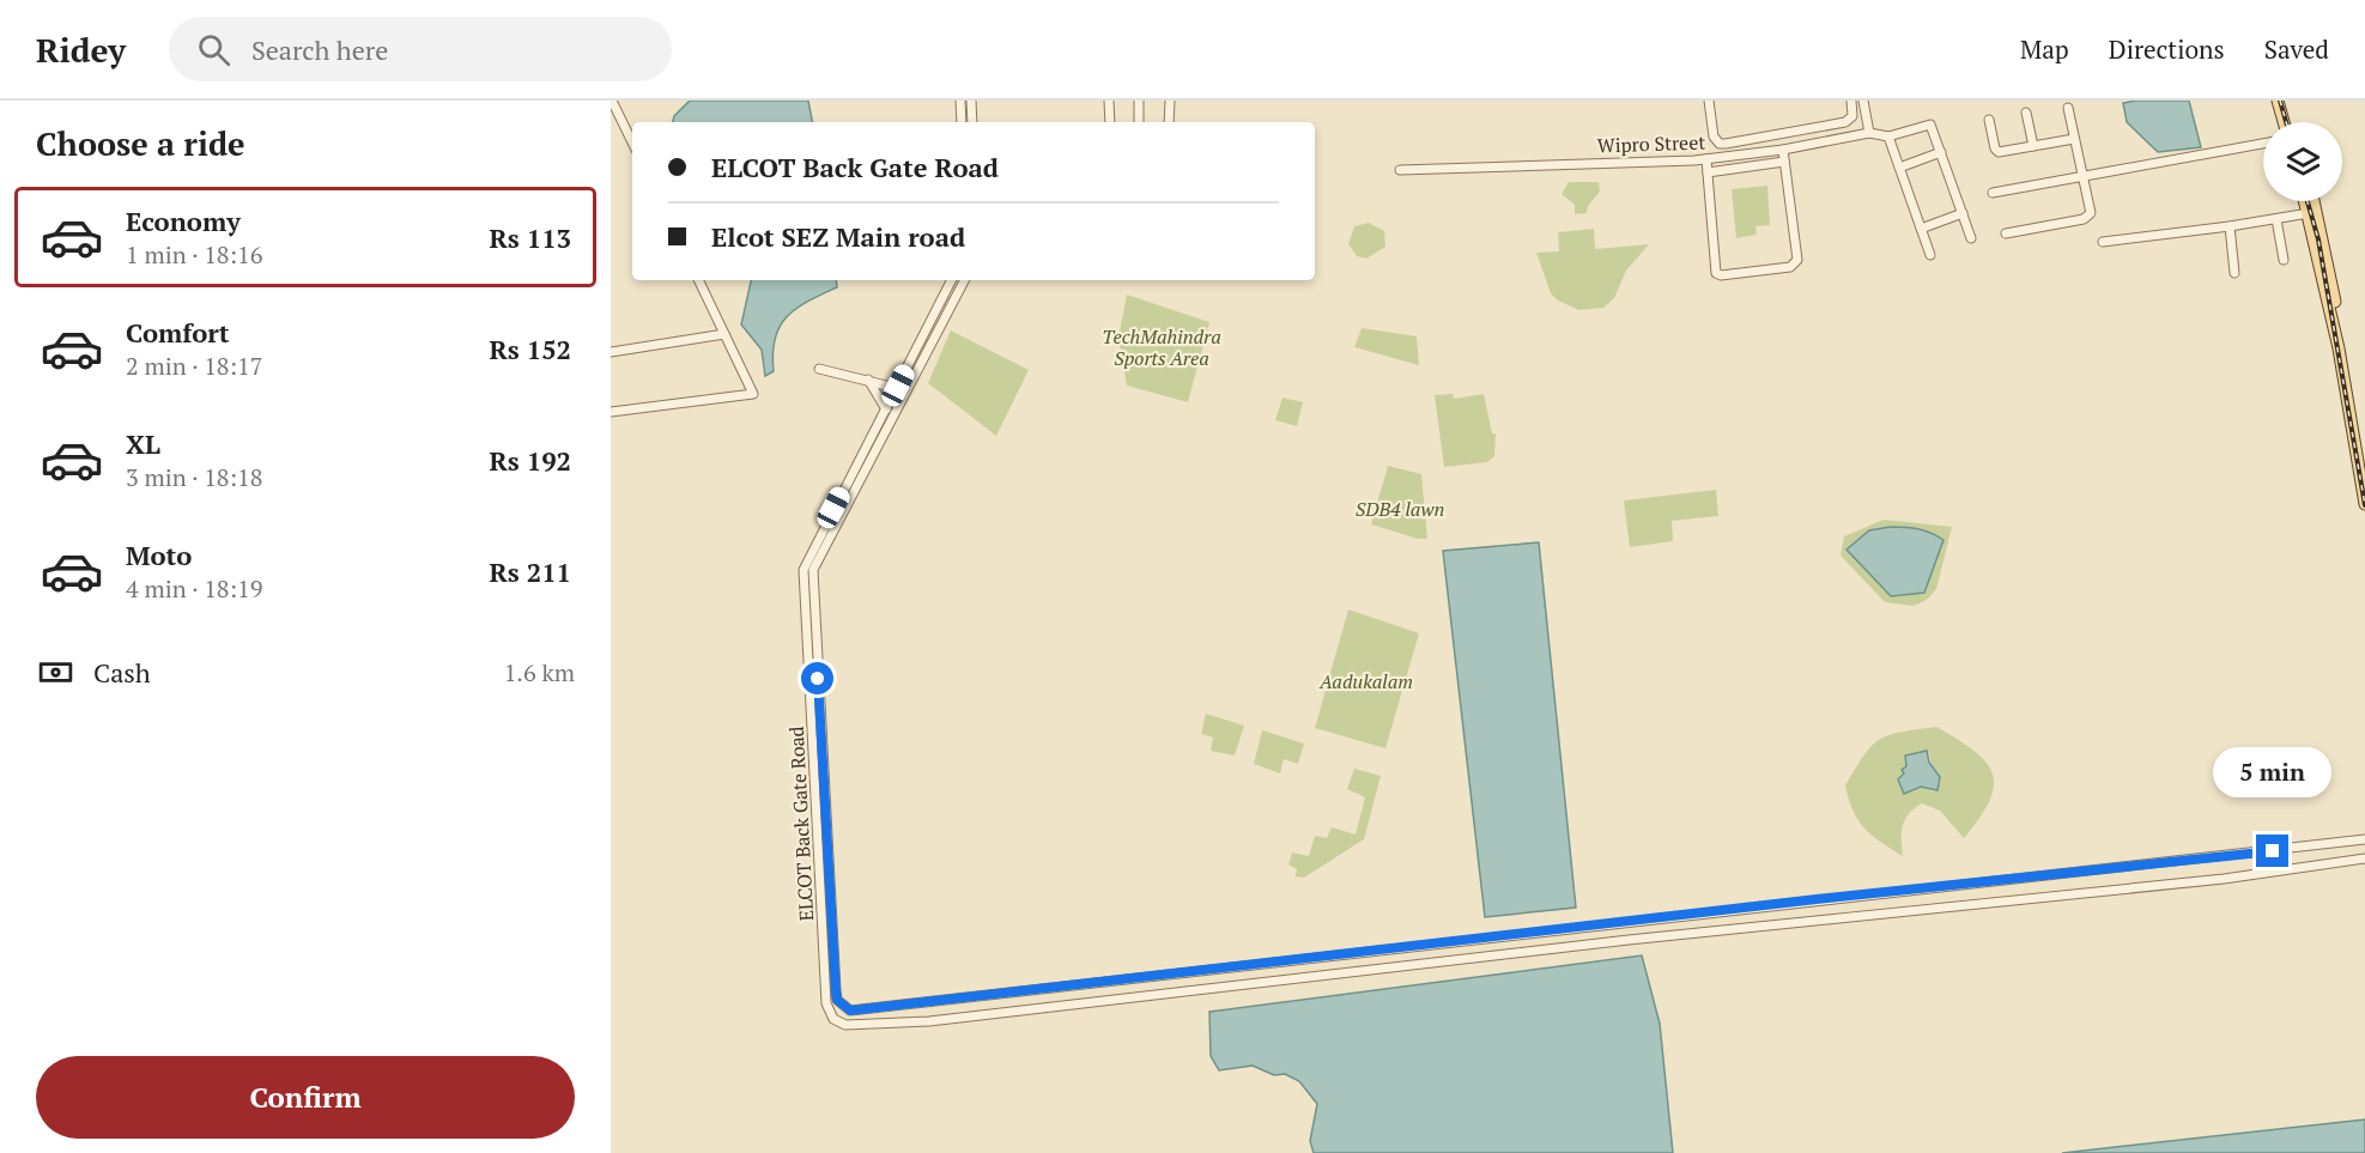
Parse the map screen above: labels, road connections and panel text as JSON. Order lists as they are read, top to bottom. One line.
{"streets":{"street":["Wipro Street","ELCOT Back Gate Road"]},"parks":["TechMahindra Sports Area","SDB4 lawn","Aadukalam"],"page":{"header":"Ridey","search":"Search here","nav":["Map","Directions","Saved"],"heading":"Choose a ride","banner":["ELCOT Back Gate Road","Elcot SEZ Main road"],"list":[{"name":"Economy","note":"1 min · 18:16","value":"Rs 113"},{"name":"Comfort","note":"2 min · 18:17","value":"Rs 152"},{"name":"XL","note":"3 min · 18:18","value":"Rs 192"},{"name":"Moto","note":"4 min · 18:19","value":"Rs 211"}],"pay":["Cash","1.6 km"],"bubble":"5 min","buttons":"Confirm"}}
